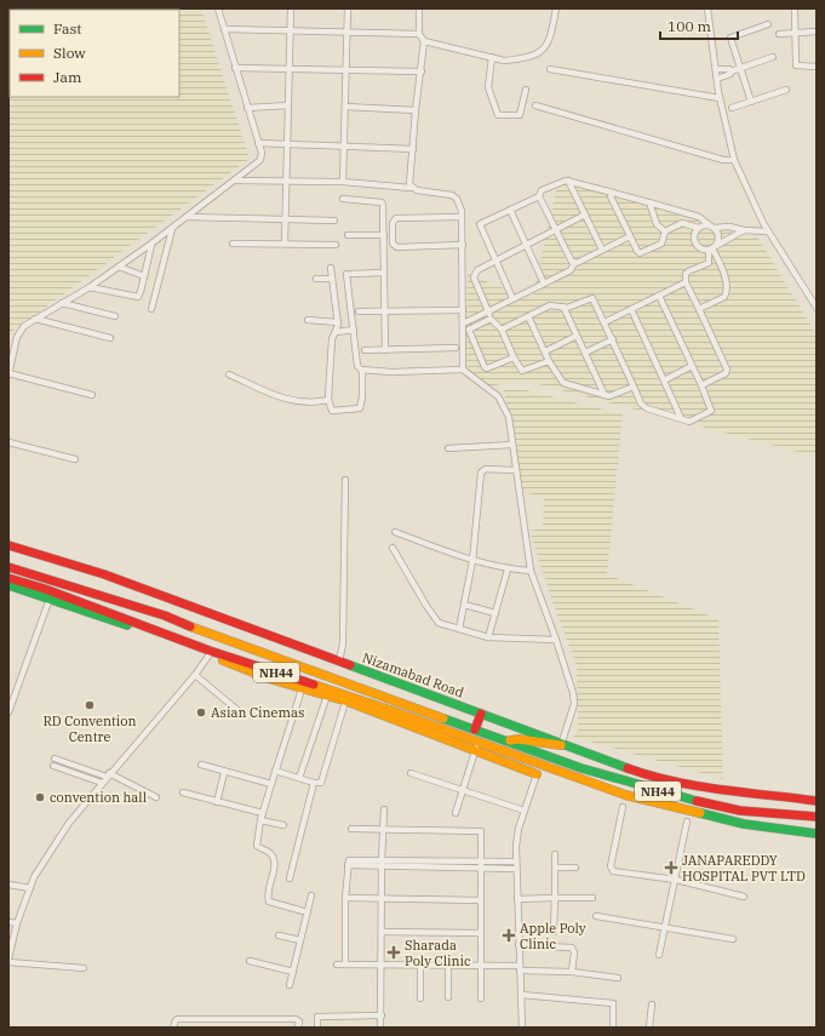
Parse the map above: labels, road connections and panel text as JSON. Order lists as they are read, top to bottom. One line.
{"streets":{"main road":["NH44","Nizamabad Road"]},"places":{"other":["RD Convention Centre","Asian Cinemas","convention hall"],"health":["JANAPAREDDY HOSPITAL PVT LTD","Apple Poly Clinic","Sharada Poly Clinic"]},"legend":["Fast","Slow","Jam"],"scale_bar":"100 m"}
